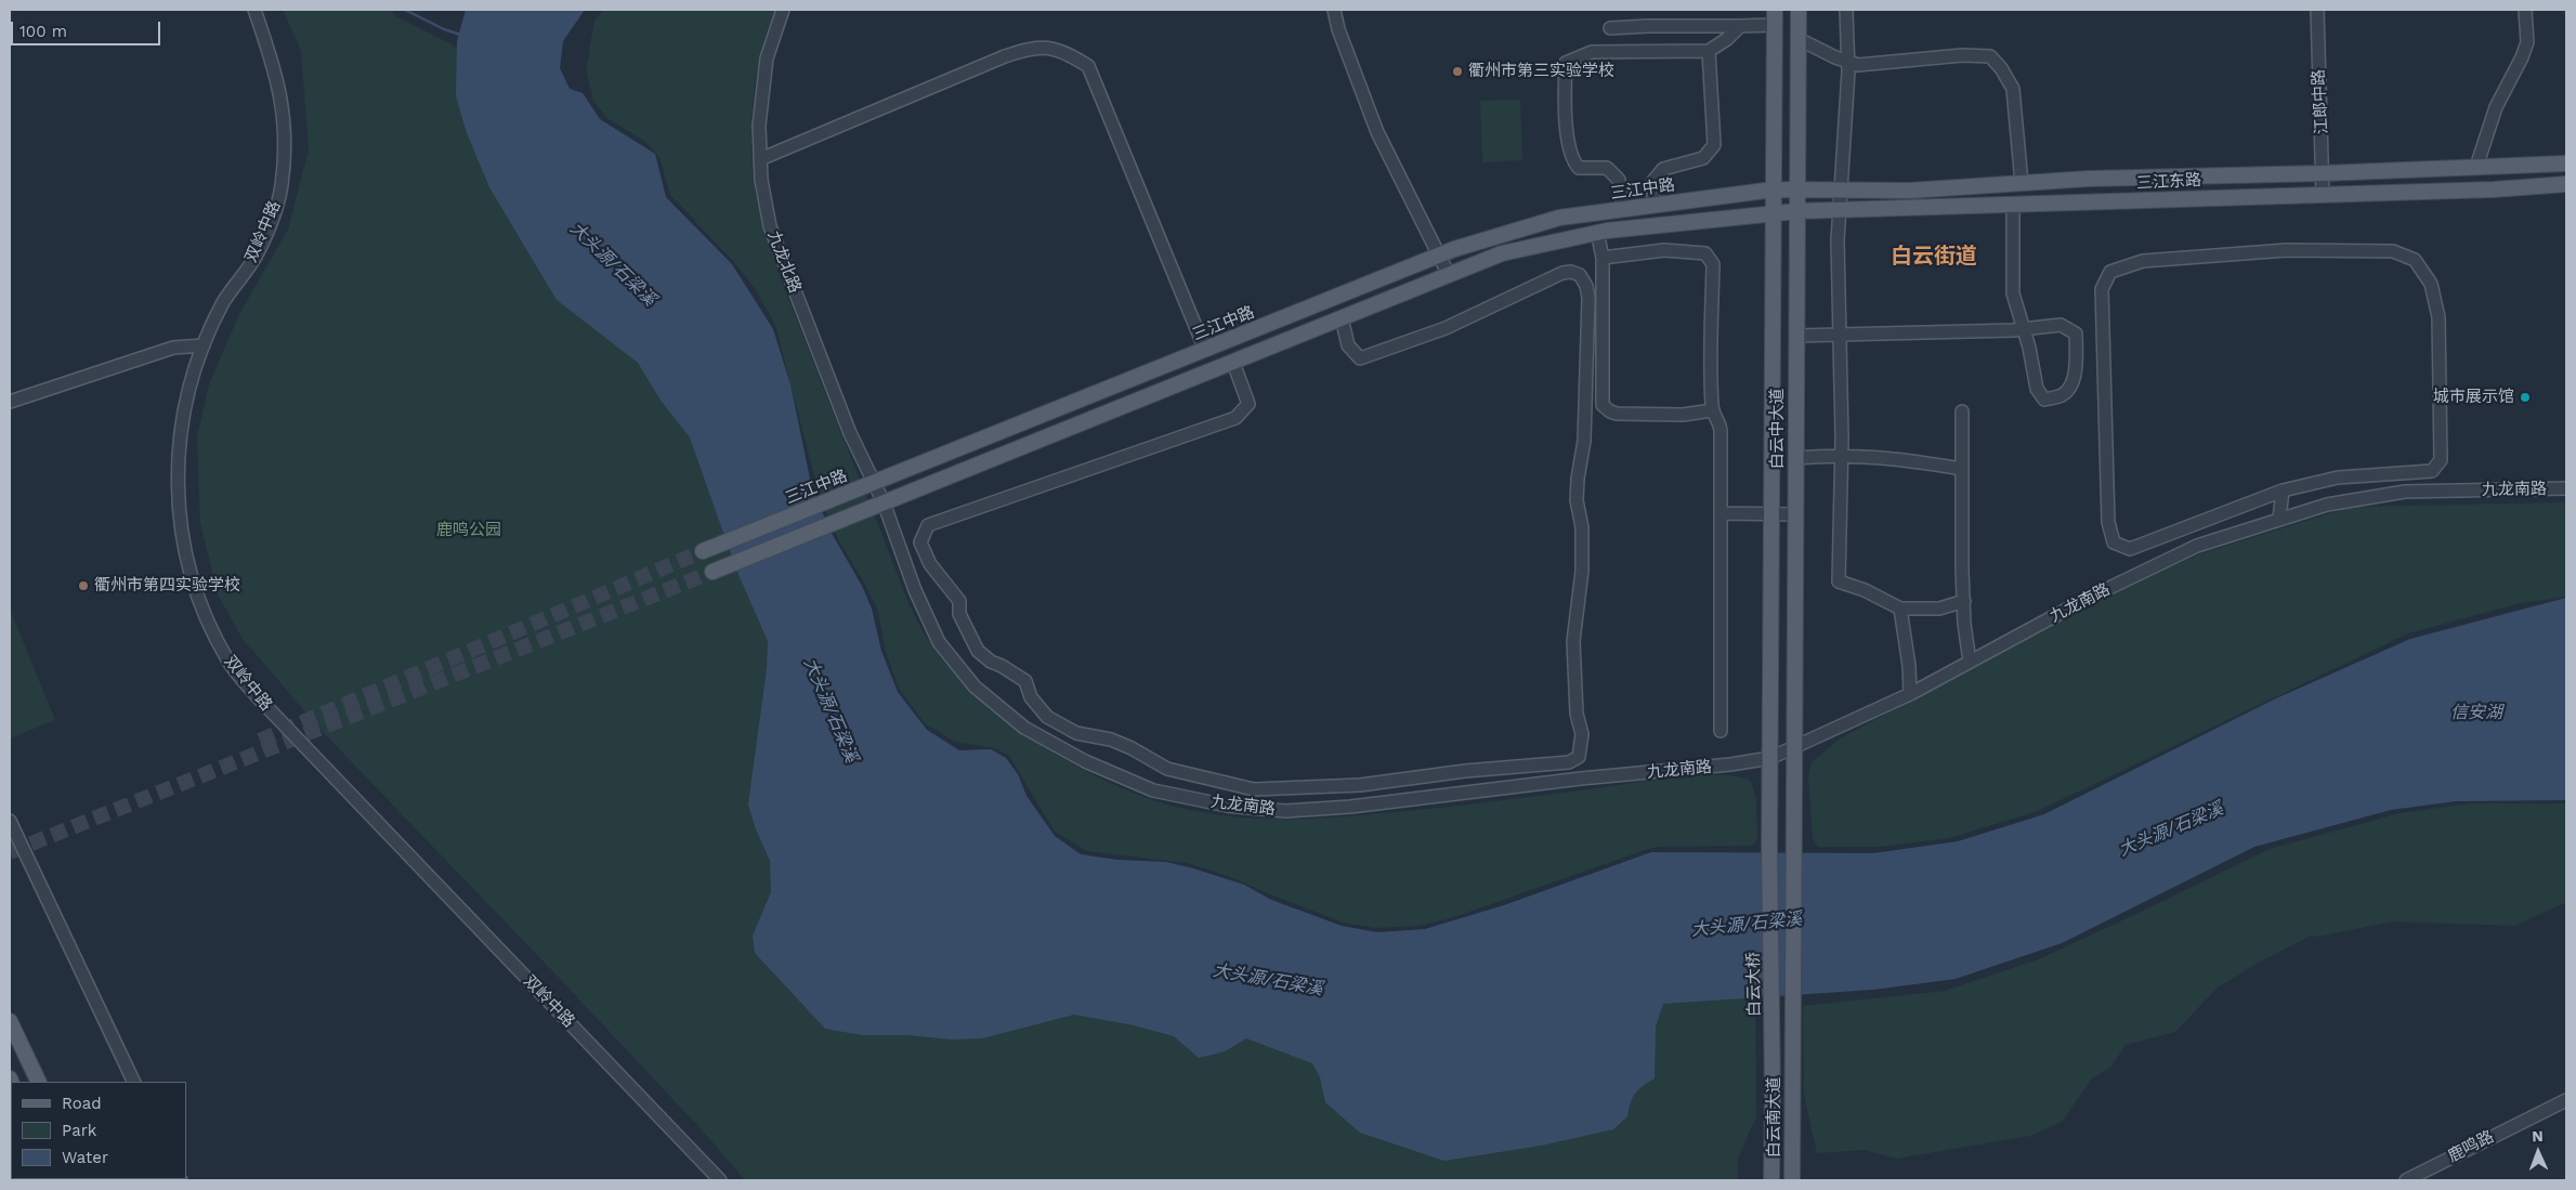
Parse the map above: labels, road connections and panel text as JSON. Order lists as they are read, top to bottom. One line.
{"streets":{"main road":["三江东路","三江中路","白云中大道","白云大桥","白云南大道"],"street":["江郎中路","双岭中路","九龙北路","九龙南路","鹿鸣路"]},"crossings":[["江郎中路","三江东路"],["三江东路","三江中路"],["三江东路","白云中大道"],["三江中路","九龙北路"],["三江中路","白云中大道"],["九龙北路","九龙南路"],["白云中大道","九龙南路"],["白云中大道","白云大桥"],["白云中大道","白云南大道"],["白云大桥","白云南大道"]],"districts":["白云街道"],"water":["大头源/石梁溪","信安湖"],"parks":["鹿鸣公园"],"places":["衢州市第三实验学校","城市展示馆","衢州市第四实验学校"],"legend":["Road","Park","Water"],"scale_bar":"100 m","north":"top"}
